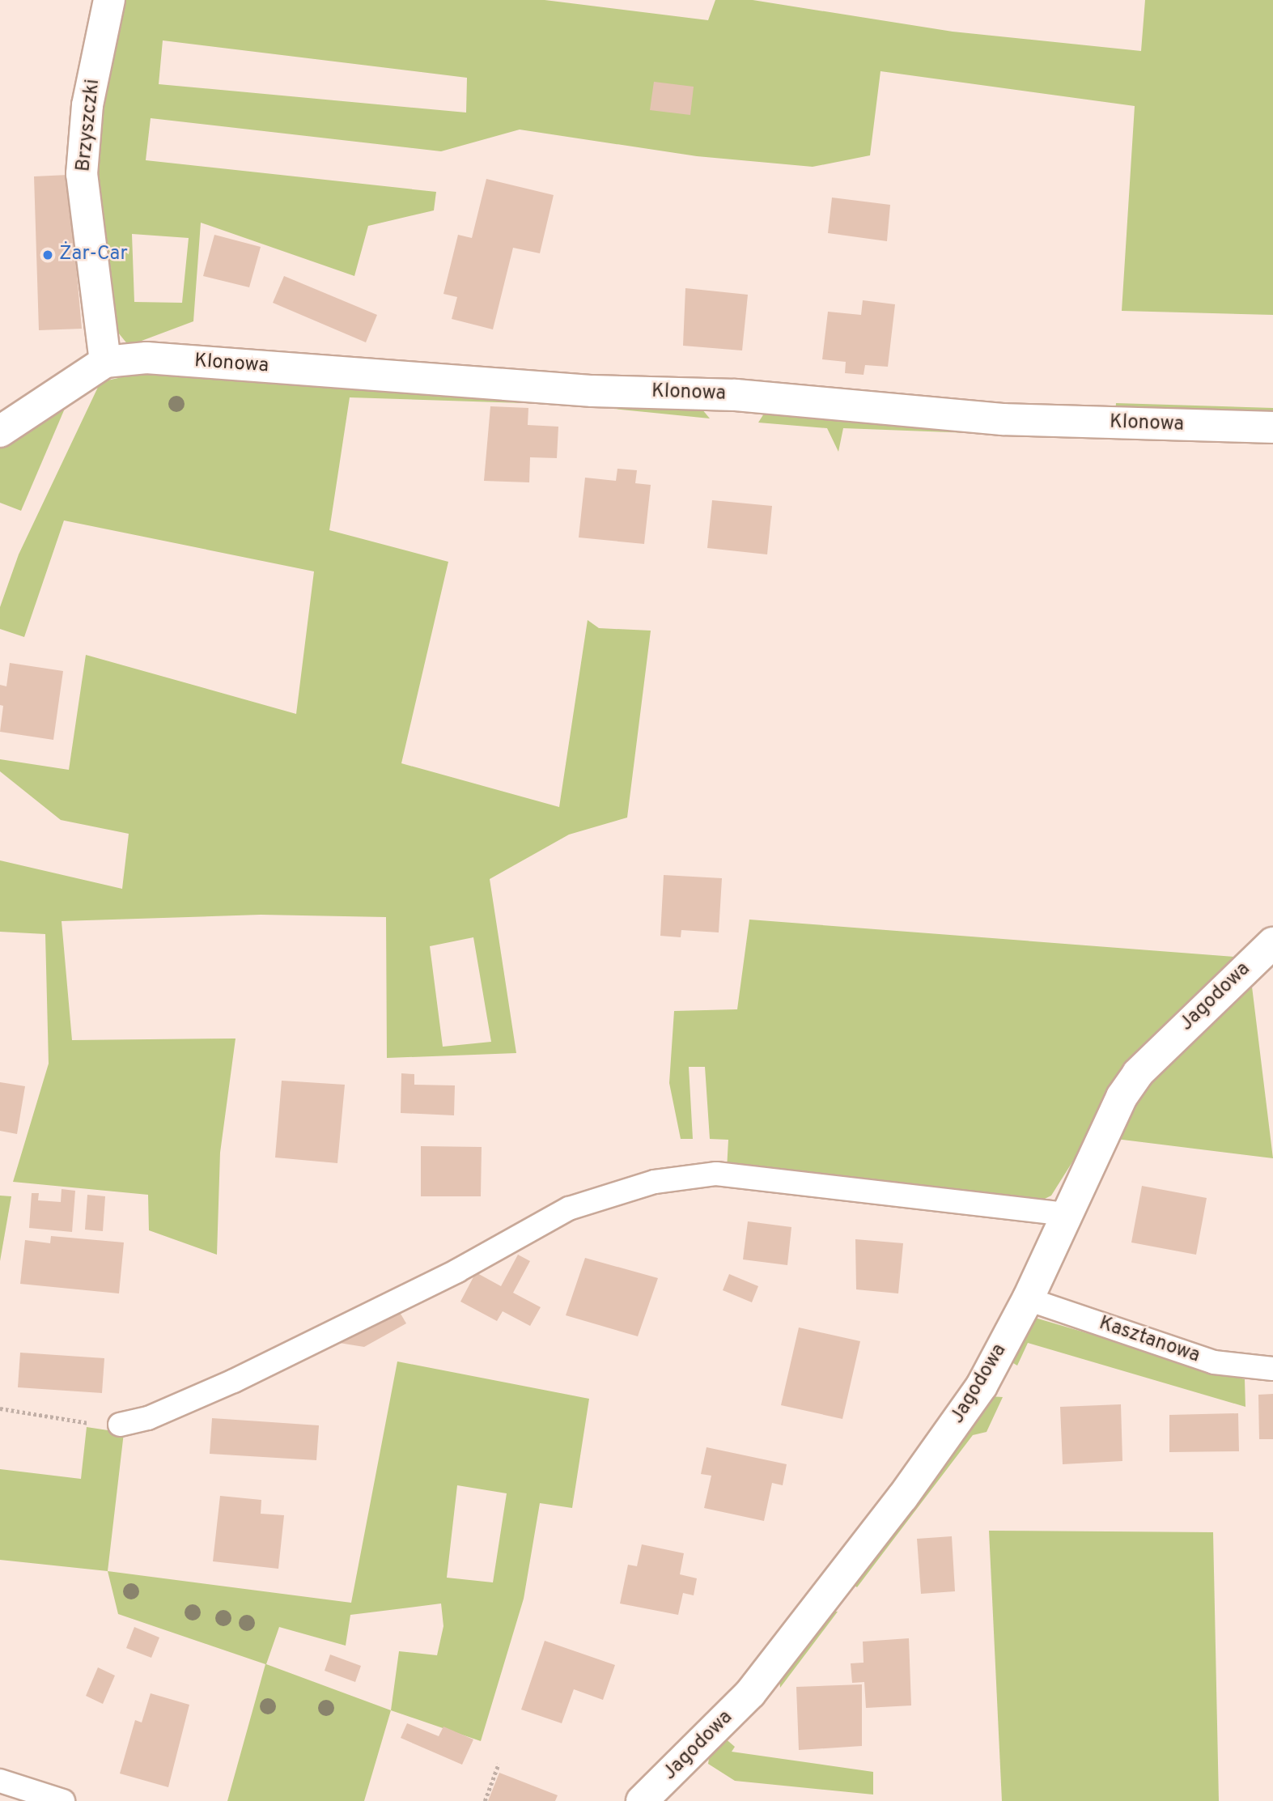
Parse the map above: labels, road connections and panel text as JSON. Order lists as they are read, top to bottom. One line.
{"streets":{"street":["Brzyszczki","Klonowa","Jagodowa"],"lane":["Kasztanowa"]},"crossings":[["Brzyszczki","Klonowa"],["Jagodowa","Kasztanowa"]],"places":["Żar-Car"]}
